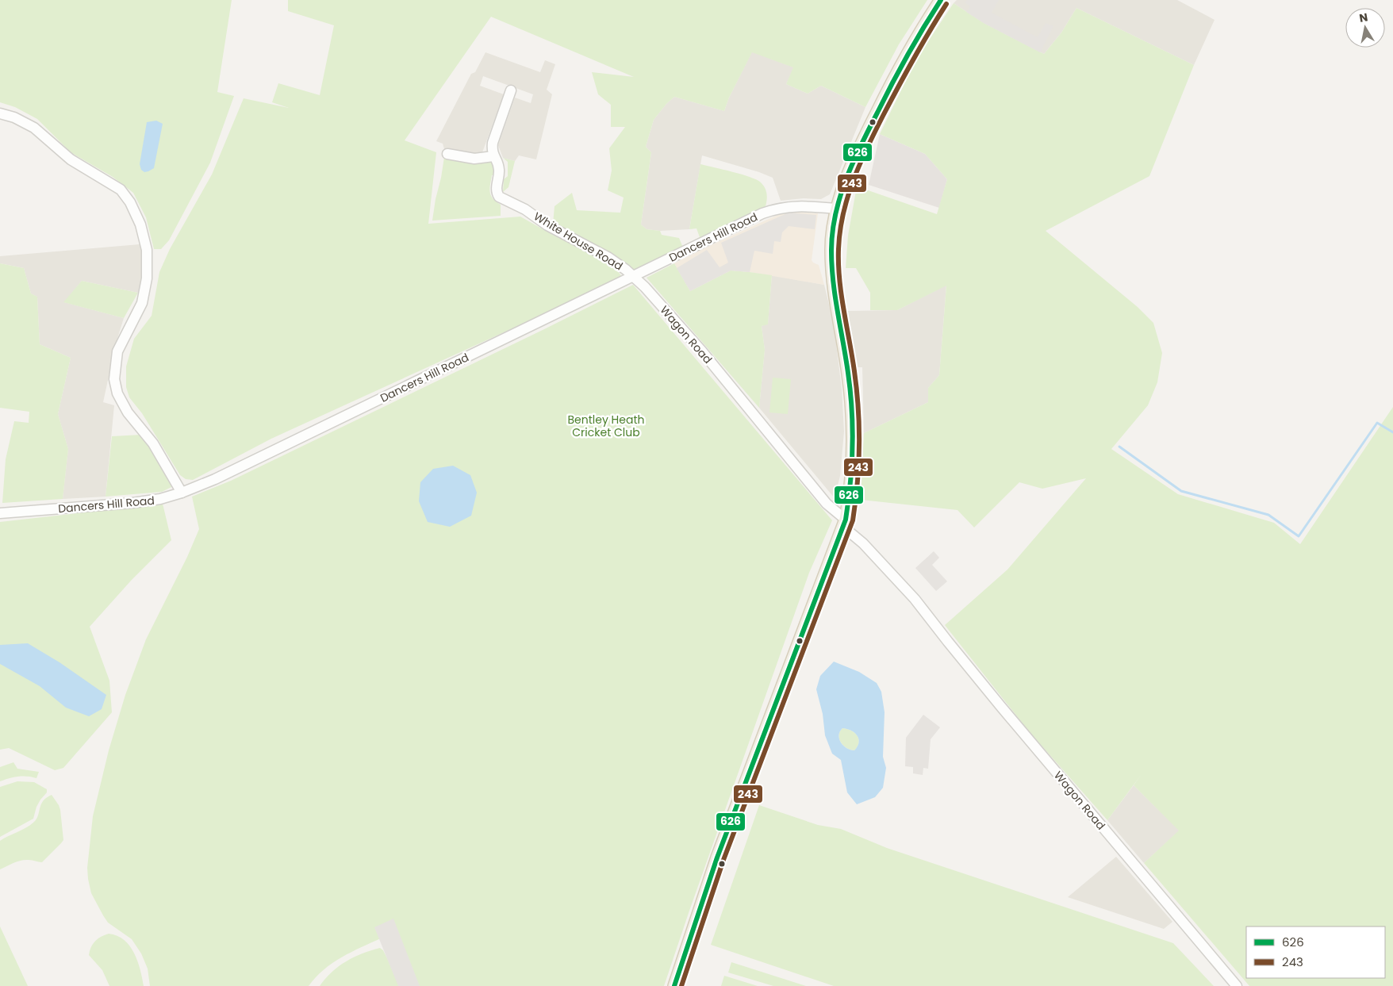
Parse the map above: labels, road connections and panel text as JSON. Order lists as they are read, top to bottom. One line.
{"streets":{"street":["Dancers Hill Road","White House Road","Wagon Road"]},"crossings":[["Dancers Hill Road","White House Road"],["Dancers Hill Road","Wagon Road"],["White House Road","Wagon Road"]],"parks":["Bentley Heath Cricket Club"],"lines":["transit line 626","transit line 243"],"legend":["626","243"],"north":"top"}
